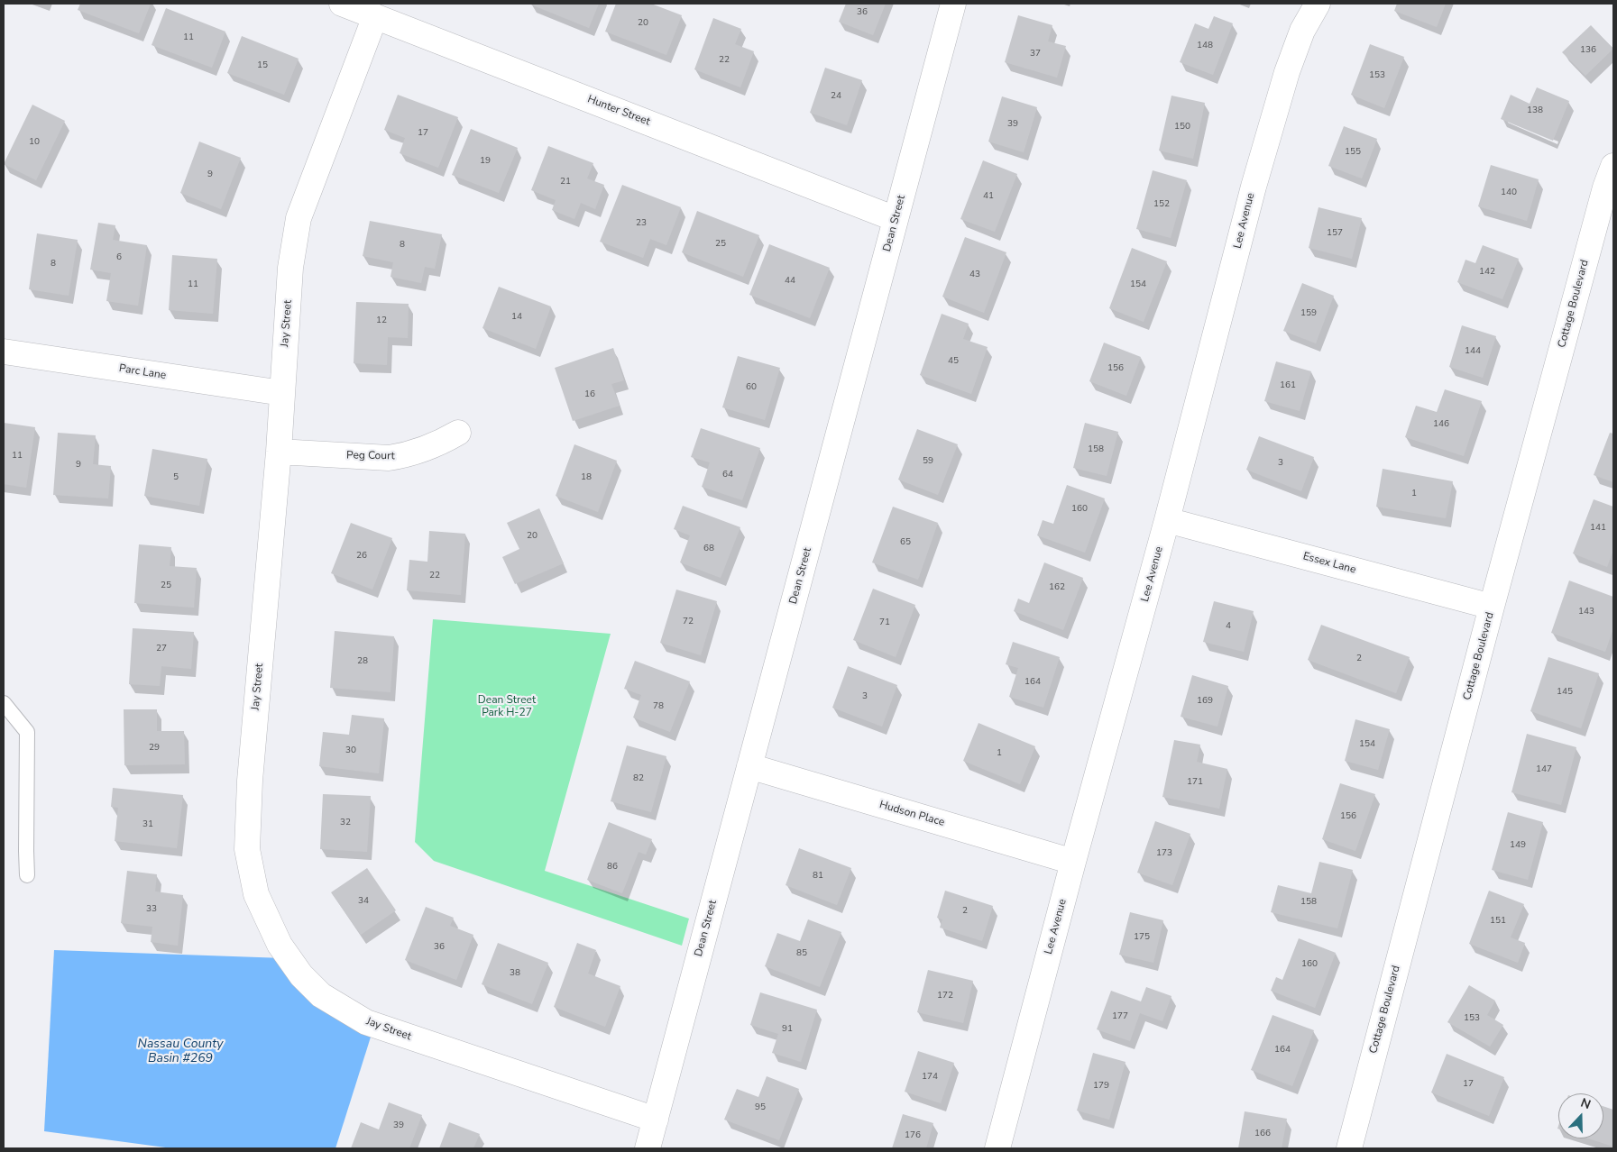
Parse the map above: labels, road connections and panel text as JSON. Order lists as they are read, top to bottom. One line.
{"streets":{"street":["Hunter Street","Lee Avenue","Dean Street","Cottage Boulevard","Jay Street","Parc Lane","Peg Court","Essex Lane","Hudson Place"]},"crossings":[["Hunter Street","Dean Street"],["Hunter Street","Jay Street"],["Lee Avenue","Essex Lane"],["Lee Avenue","Hudson Place"],["Dean Street","Jay Street"],["Dean Street","Hudson Place"],["Cottage Boulevard","Essex Lane"],["Jay Street","Parc Lane"],["Jay Street","Peg Court"]],"water":["Nassau County Basin #269"],"parks":["Dean Street Park H-27"],"house_numbers":["36","20","11","148","136","37","22","15","153","24","138","39","150","17","10","155","19","9","21","140","41","152","23","157","25","8","6","8","142","43","44","11","154","159","14","12","144","45","156","161","60","16","146","158","11","59","3","9","64","5","18","1","160","141","20","65","68","26","22","25","162","143","72","71","4","27","2","28","164","145","3","169","78","154","29","30","1","147","82","171","156","32","31","149","173","86","81","34","158","33","2","151","175","36","85","160","38","172","177","153","91","164","174","17","179","95","39","166","176"],"north":"top"}
